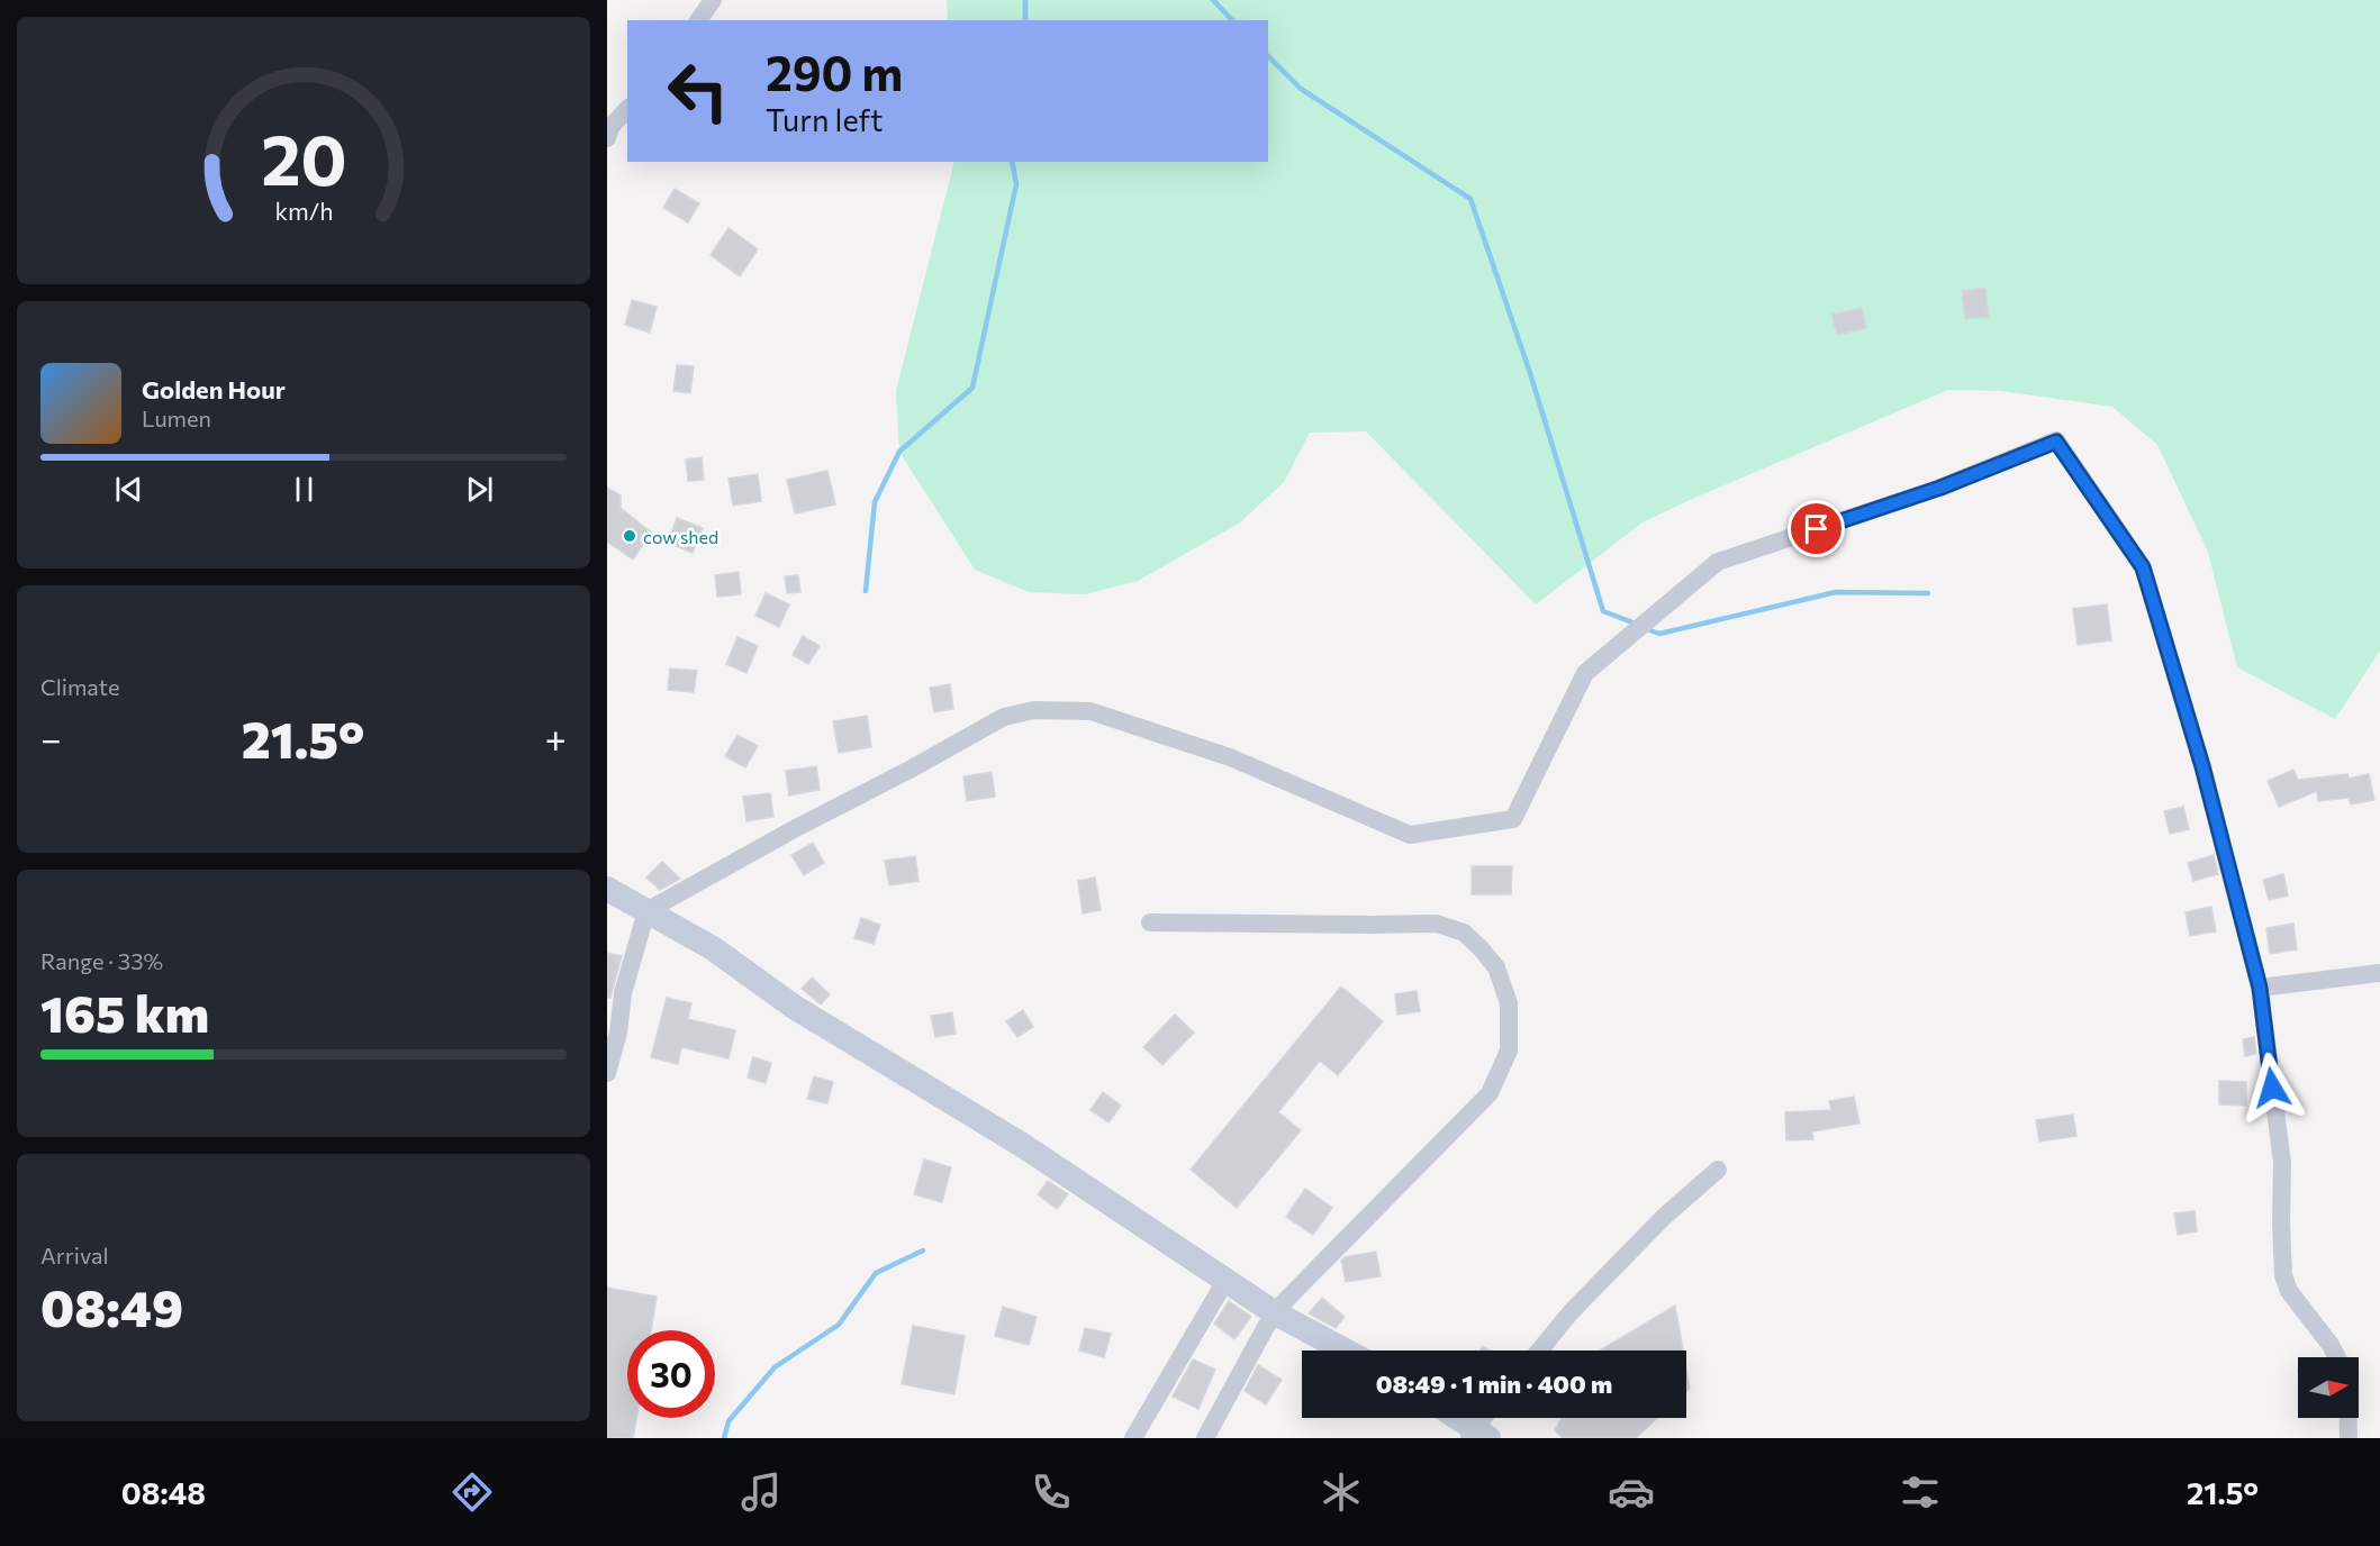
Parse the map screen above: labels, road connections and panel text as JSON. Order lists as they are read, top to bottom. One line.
{"places":["cow shed"],"north":"right","page":{"turn":["290 m","Turn left"],"song":["Golden Hour","Lumen"],"tile":["Climate",["Range · 33%","165 km"],["Arrival","08:49"]],"heat":["−","21.5°","+"],"limit":"30","trip":"08:49 · 1 min · 400 m","tabs":["08:48","21.5°"],"gauge":["20","km/h"]}}
